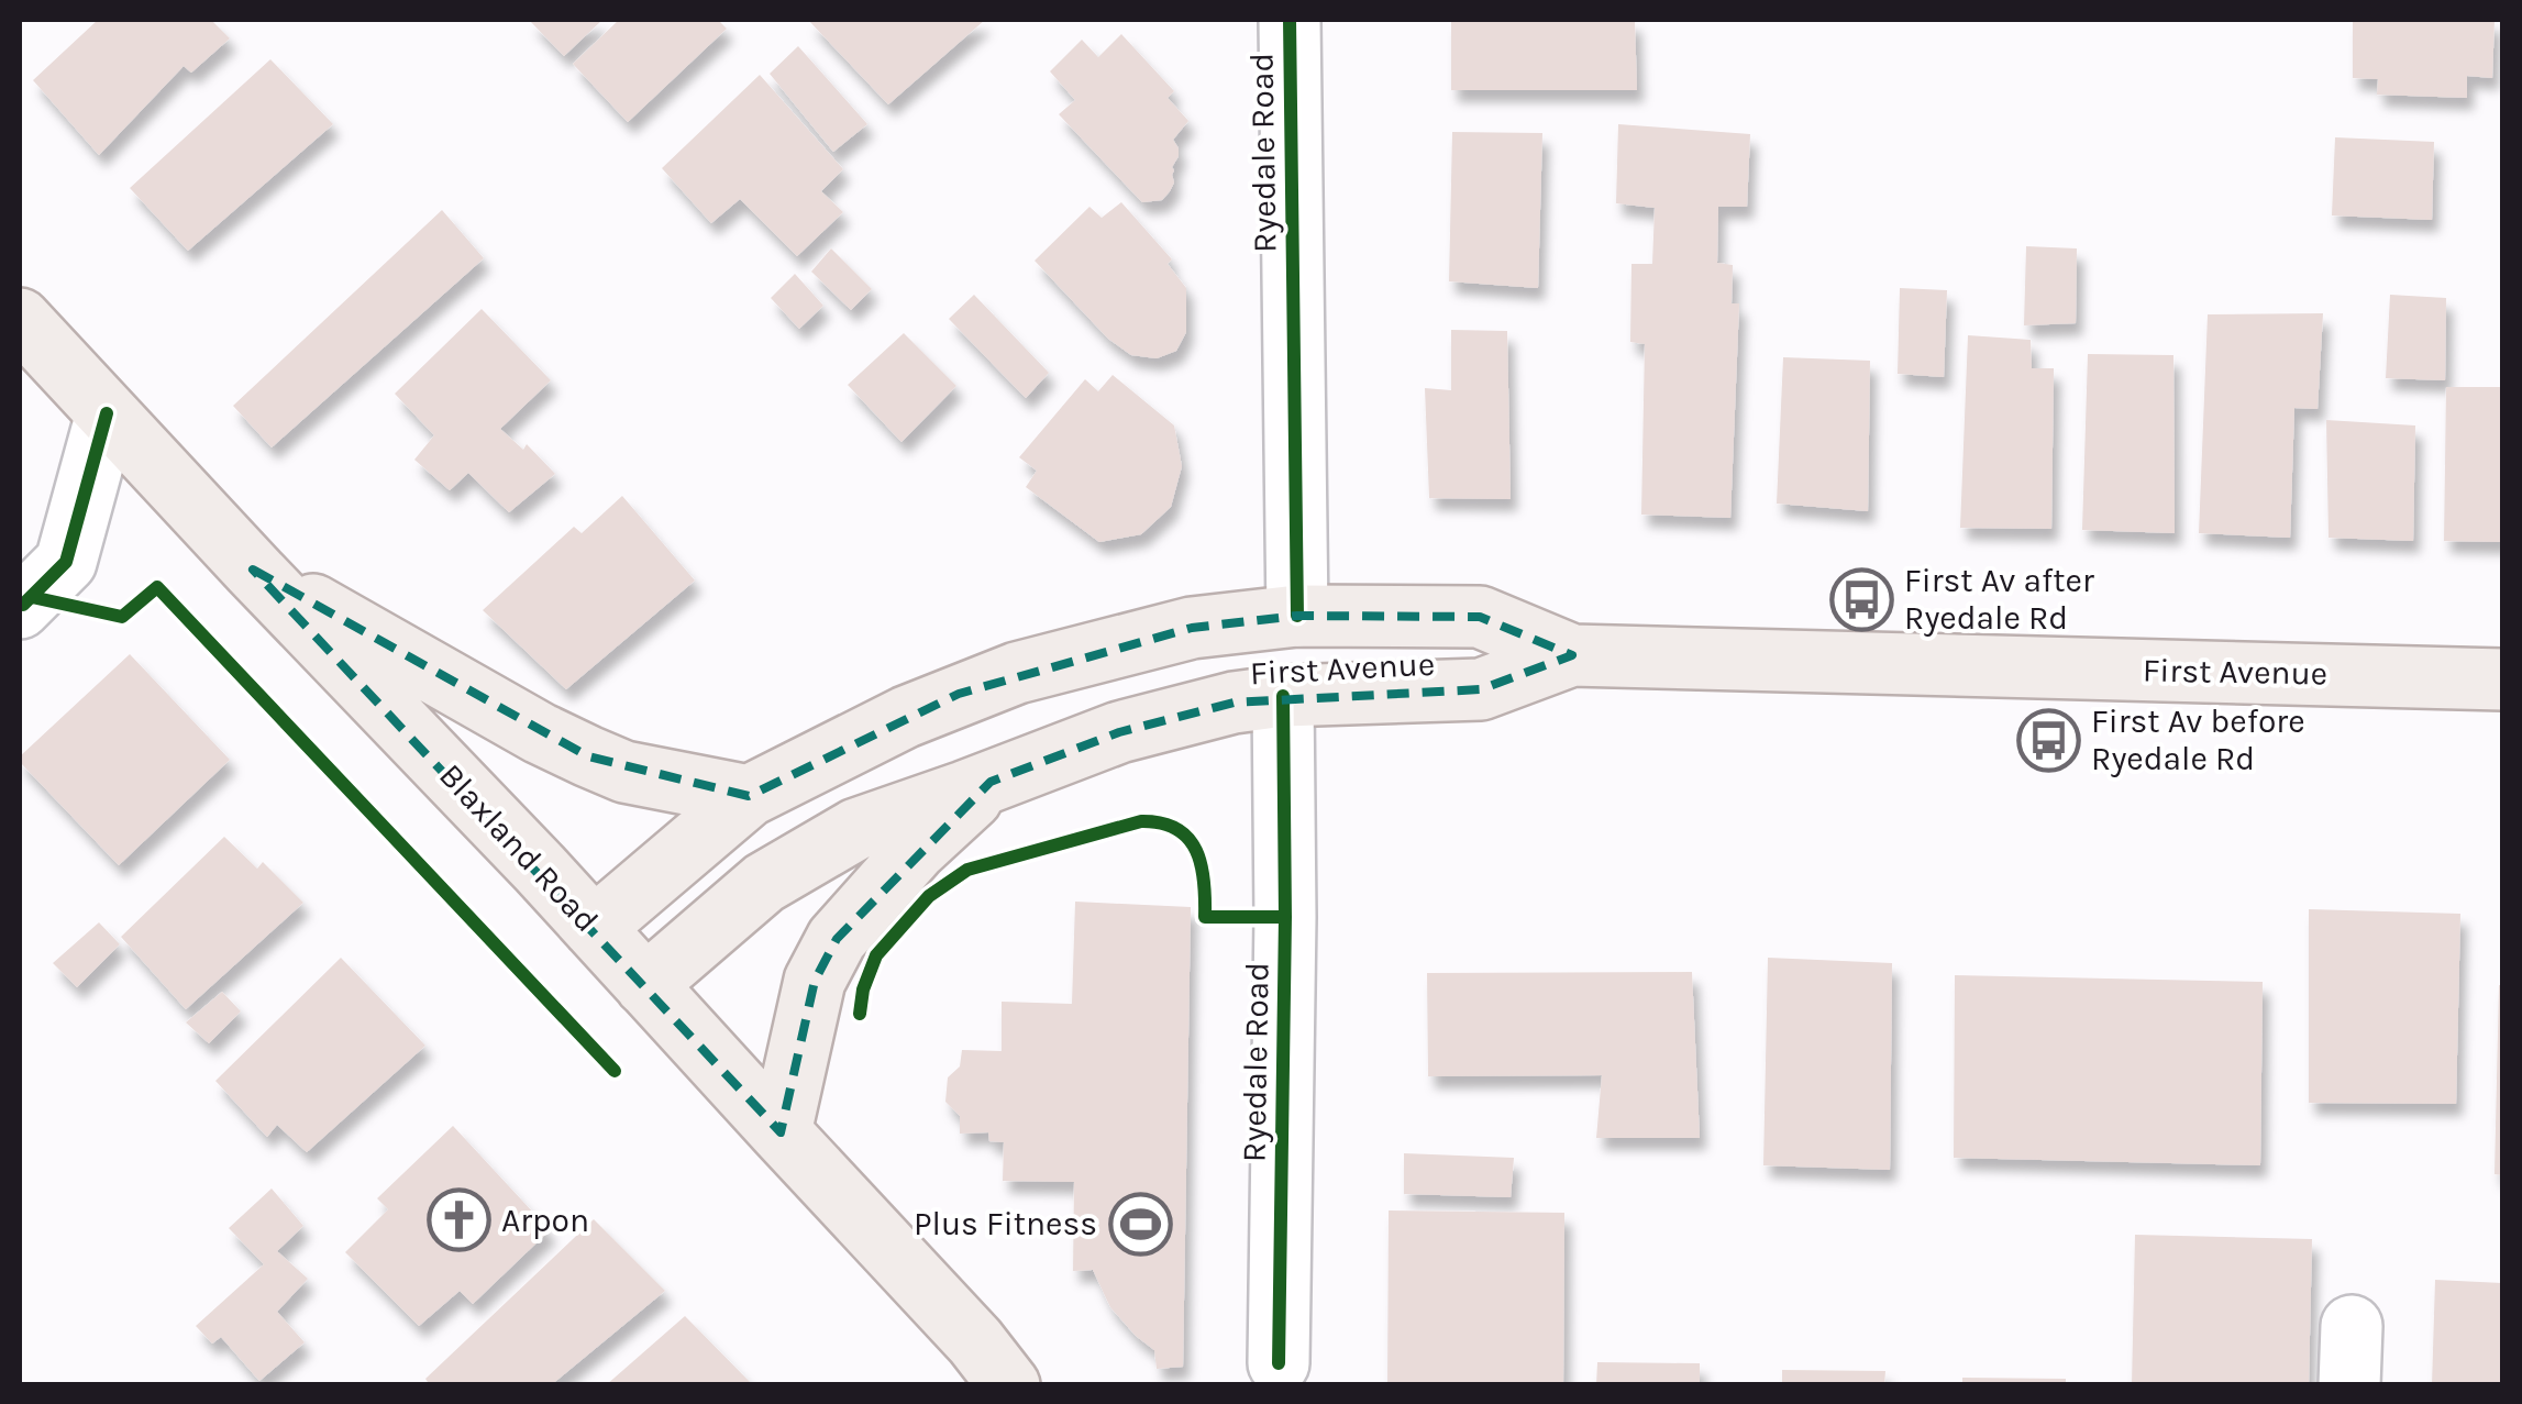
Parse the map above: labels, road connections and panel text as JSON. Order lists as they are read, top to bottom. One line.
{"streets":{"main road":["First Avenue","Blaxland Road"],"street":["Ryedale Road"]},"crossings":[["Ryedale Road","First Avenue"],["First Avenue","Blaxland Road"]],"places":{"bus stop":["First Av after Ryedale Rd","First Av before Ryedale Rd"],"church":["Arpon"],"sports":["Plus Fitness"]}}
